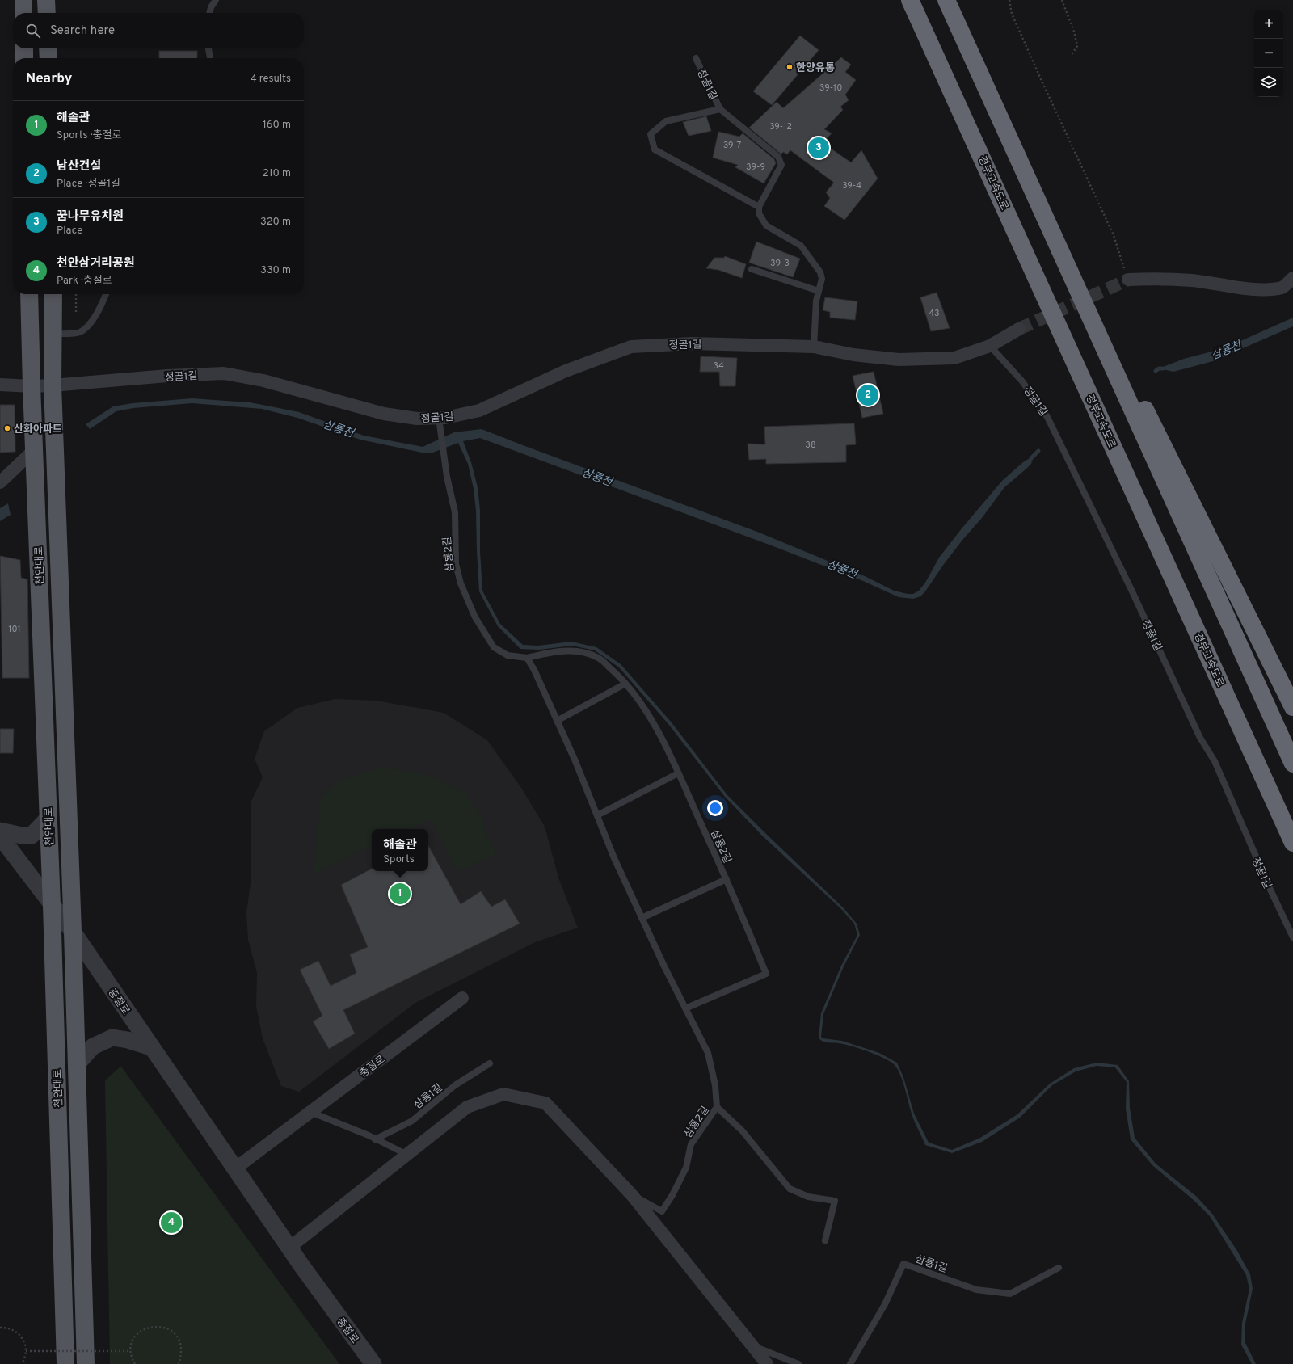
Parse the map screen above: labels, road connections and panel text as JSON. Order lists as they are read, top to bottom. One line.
{"streets":{"highway":["경부고속도로"],"main road":["천안대로"],"street":["정골1길","충절로"],"lane":["삼룡2길","삼룡1길"]},"crossings":[["정골1길","삼룡2길"],["정골1길","천안대로"],["천안대로","충절로"]],"water":["삼룡천"],"places":["한양유통","산화아파트"],"house_numbers":["39-10","39-12","39-7","39-9","39-4","39-3","43","34","38","101"],"page":{"map_buttons":["+","−"],"search":"Search here","heading":["Nearby","4 results"],"list":[{"mark":"1","name":"해솔관","note":"Sports · 충절로","value":"160 m"},{"mark":"2","name":"남산건설","note":"Place · 정골1길","value":"210 m"},{"mark":"3","name":"꿈나무유치원","note":"Place","value":"320 m"},{"mark":"4","name":"천안삼거리공원","note":"Park · 충절로","value":"330 m"}],"pins":["3","2","1","4"],"popup":["해솔관","Sports"]}}
